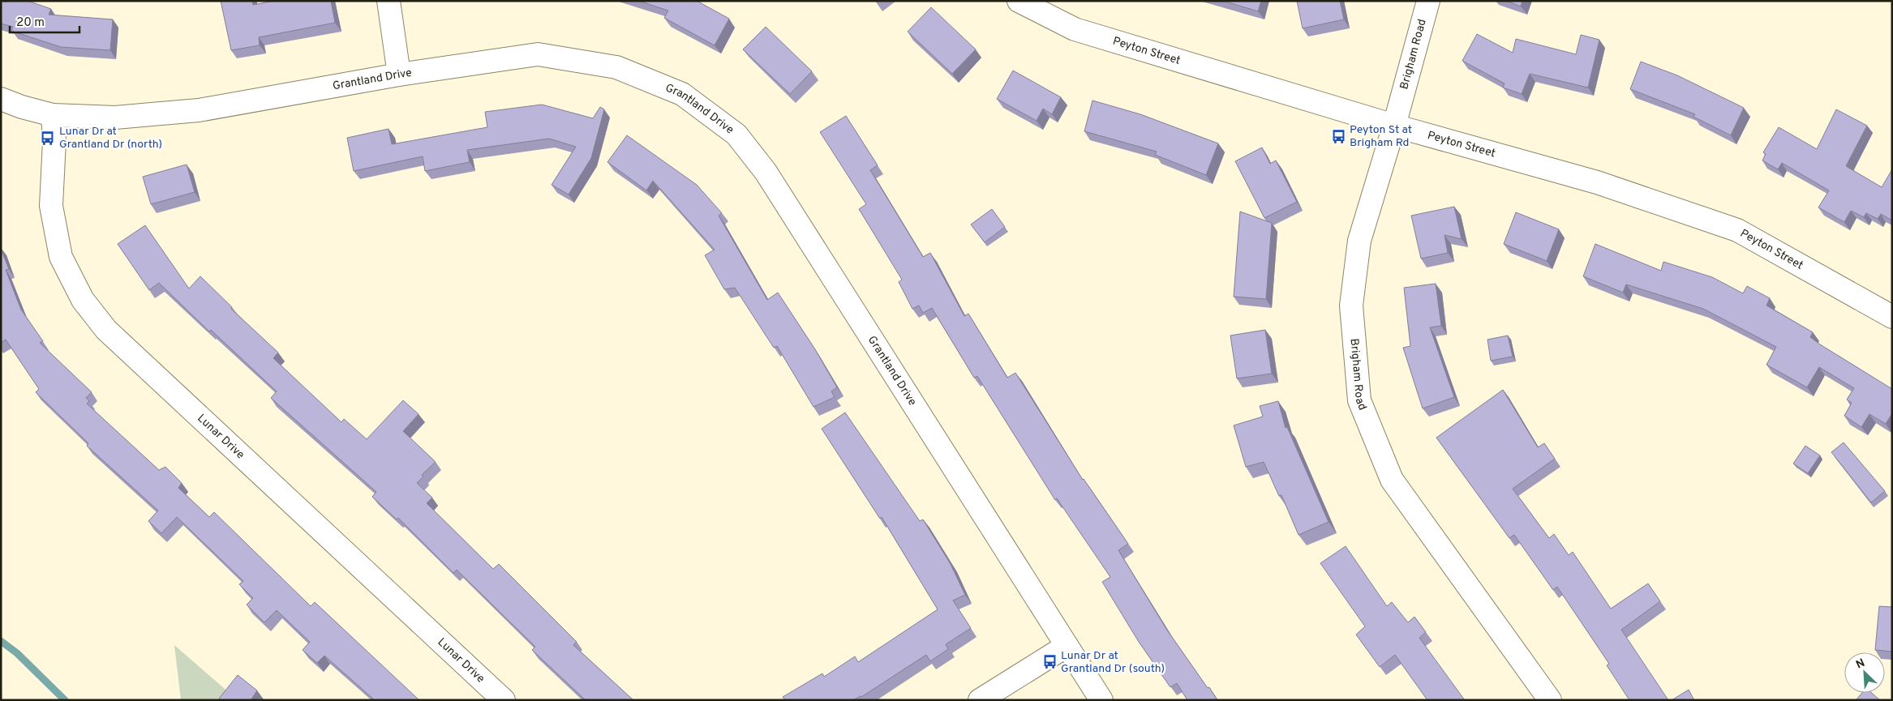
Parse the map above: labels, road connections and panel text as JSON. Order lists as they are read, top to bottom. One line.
{"streets":{"street":["Peyton Street","Brigham Road","Grantland Drive","Lunar Drive"]},"crossings":[["Peyton Street","Brigham Road"],["Grantland Drive","Lunar Drive"]],"places":{"bus stop":["Peyton St at Brigham Rd","Lunar Dr at Grantland Dr (north)","Lunar Dr at Grantland Dr (south)"]},"scale_bar":"20 m","north":"top left"}
